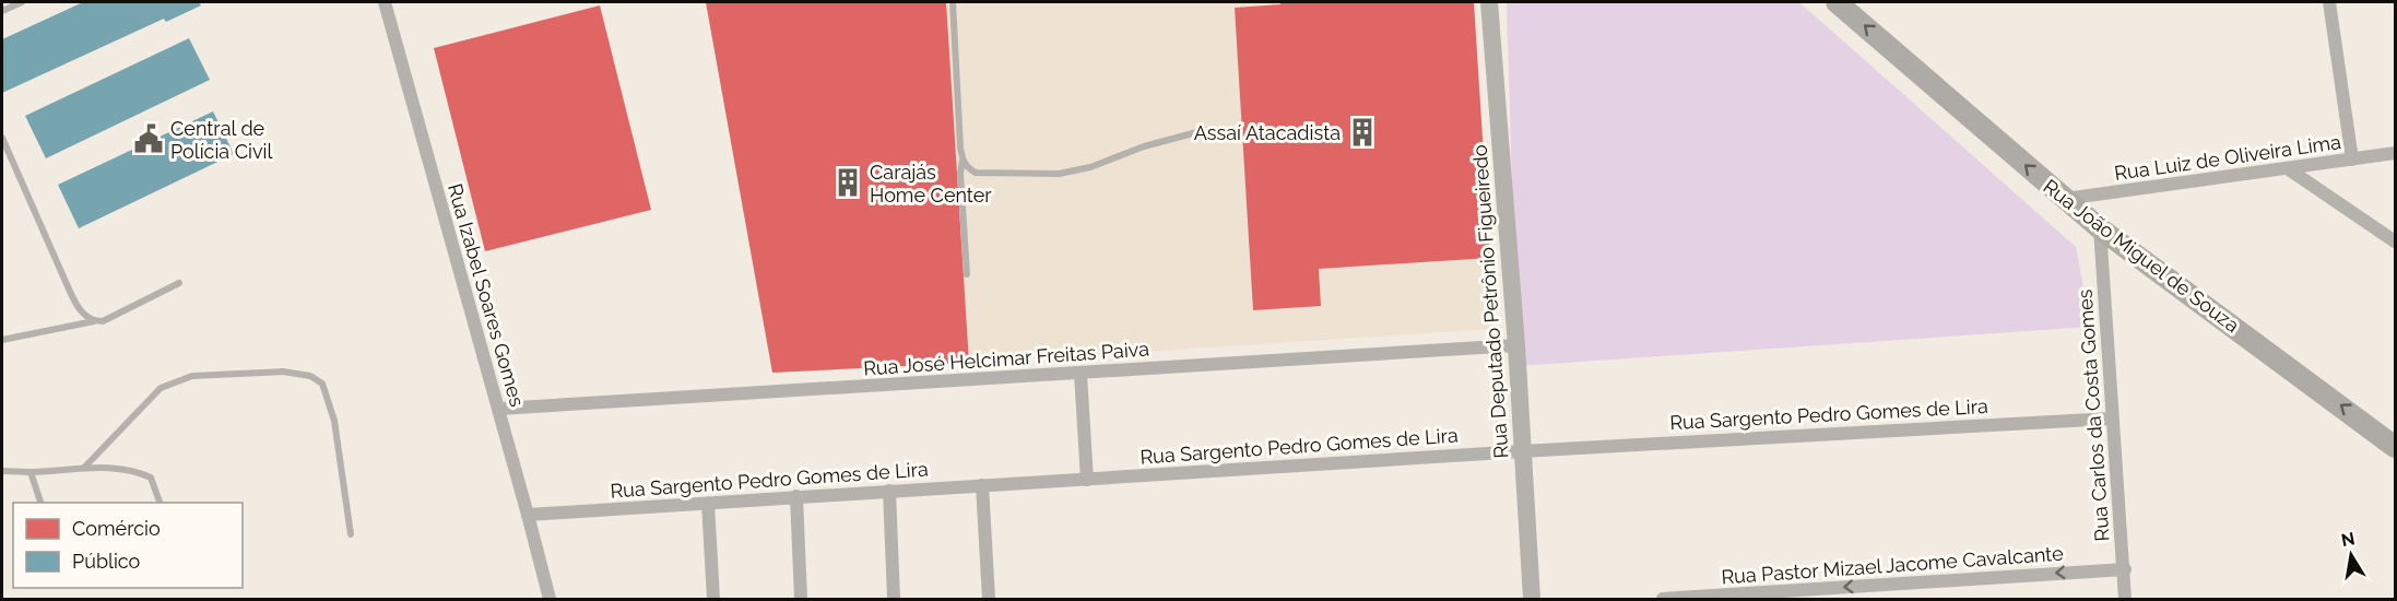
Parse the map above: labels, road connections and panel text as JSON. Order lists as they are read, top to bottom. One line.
{"streets":{"main road":["Rua João Miguel de Souza"],"street":["Rua Luiz de Oliveira Lima","Rua Izabel Soares Gomes","Rua Deputado Petrônio Figueiredo","Rua José Helcimar Freitas Paiva","Rua Sargento Pedro Gomes de Lira","Rua Carlos da Costa Gomes","Rua Pastor Mizael Jacome Cavalcante"]},"crossings":[["Rua Luiz de Oliveira Lima","Rua João Miguel de Souza"],["Rua João Miguel de Souza","Rua Carlos da Costa Gomes"],["Rua Izabel Soares Gomes","Rua José Helcimar Freitas Paiva"],["Rua Izabel Soares Gomes","Rua Sargento Pedro Gomes de Lira"],["Rua Deputado Petrônio Figueiredo","Rua José Helcimar Freitas Paiva"],["Rua Deputado Petrônio Figueiredo","Rua Sargento Pedro Gomes de Lira"],["Rua Sargento Pedro Gomes de Lira","Rua Carlos da Costa Gomes"],["Rua Carlos da Costa Gomes","Rua Pastor Mizael Jacome Cavalcante"]],"one_way":["Rua João Miguel de Souza","Rua Pastor Mizael Jacome Cavalcante"],"places":{"building":["Assaí Atacadista","Carajás Home Center"],"public building":["Central de Polícia Civil"]},"legend":["Comércio","Público"],"north":"top"}
